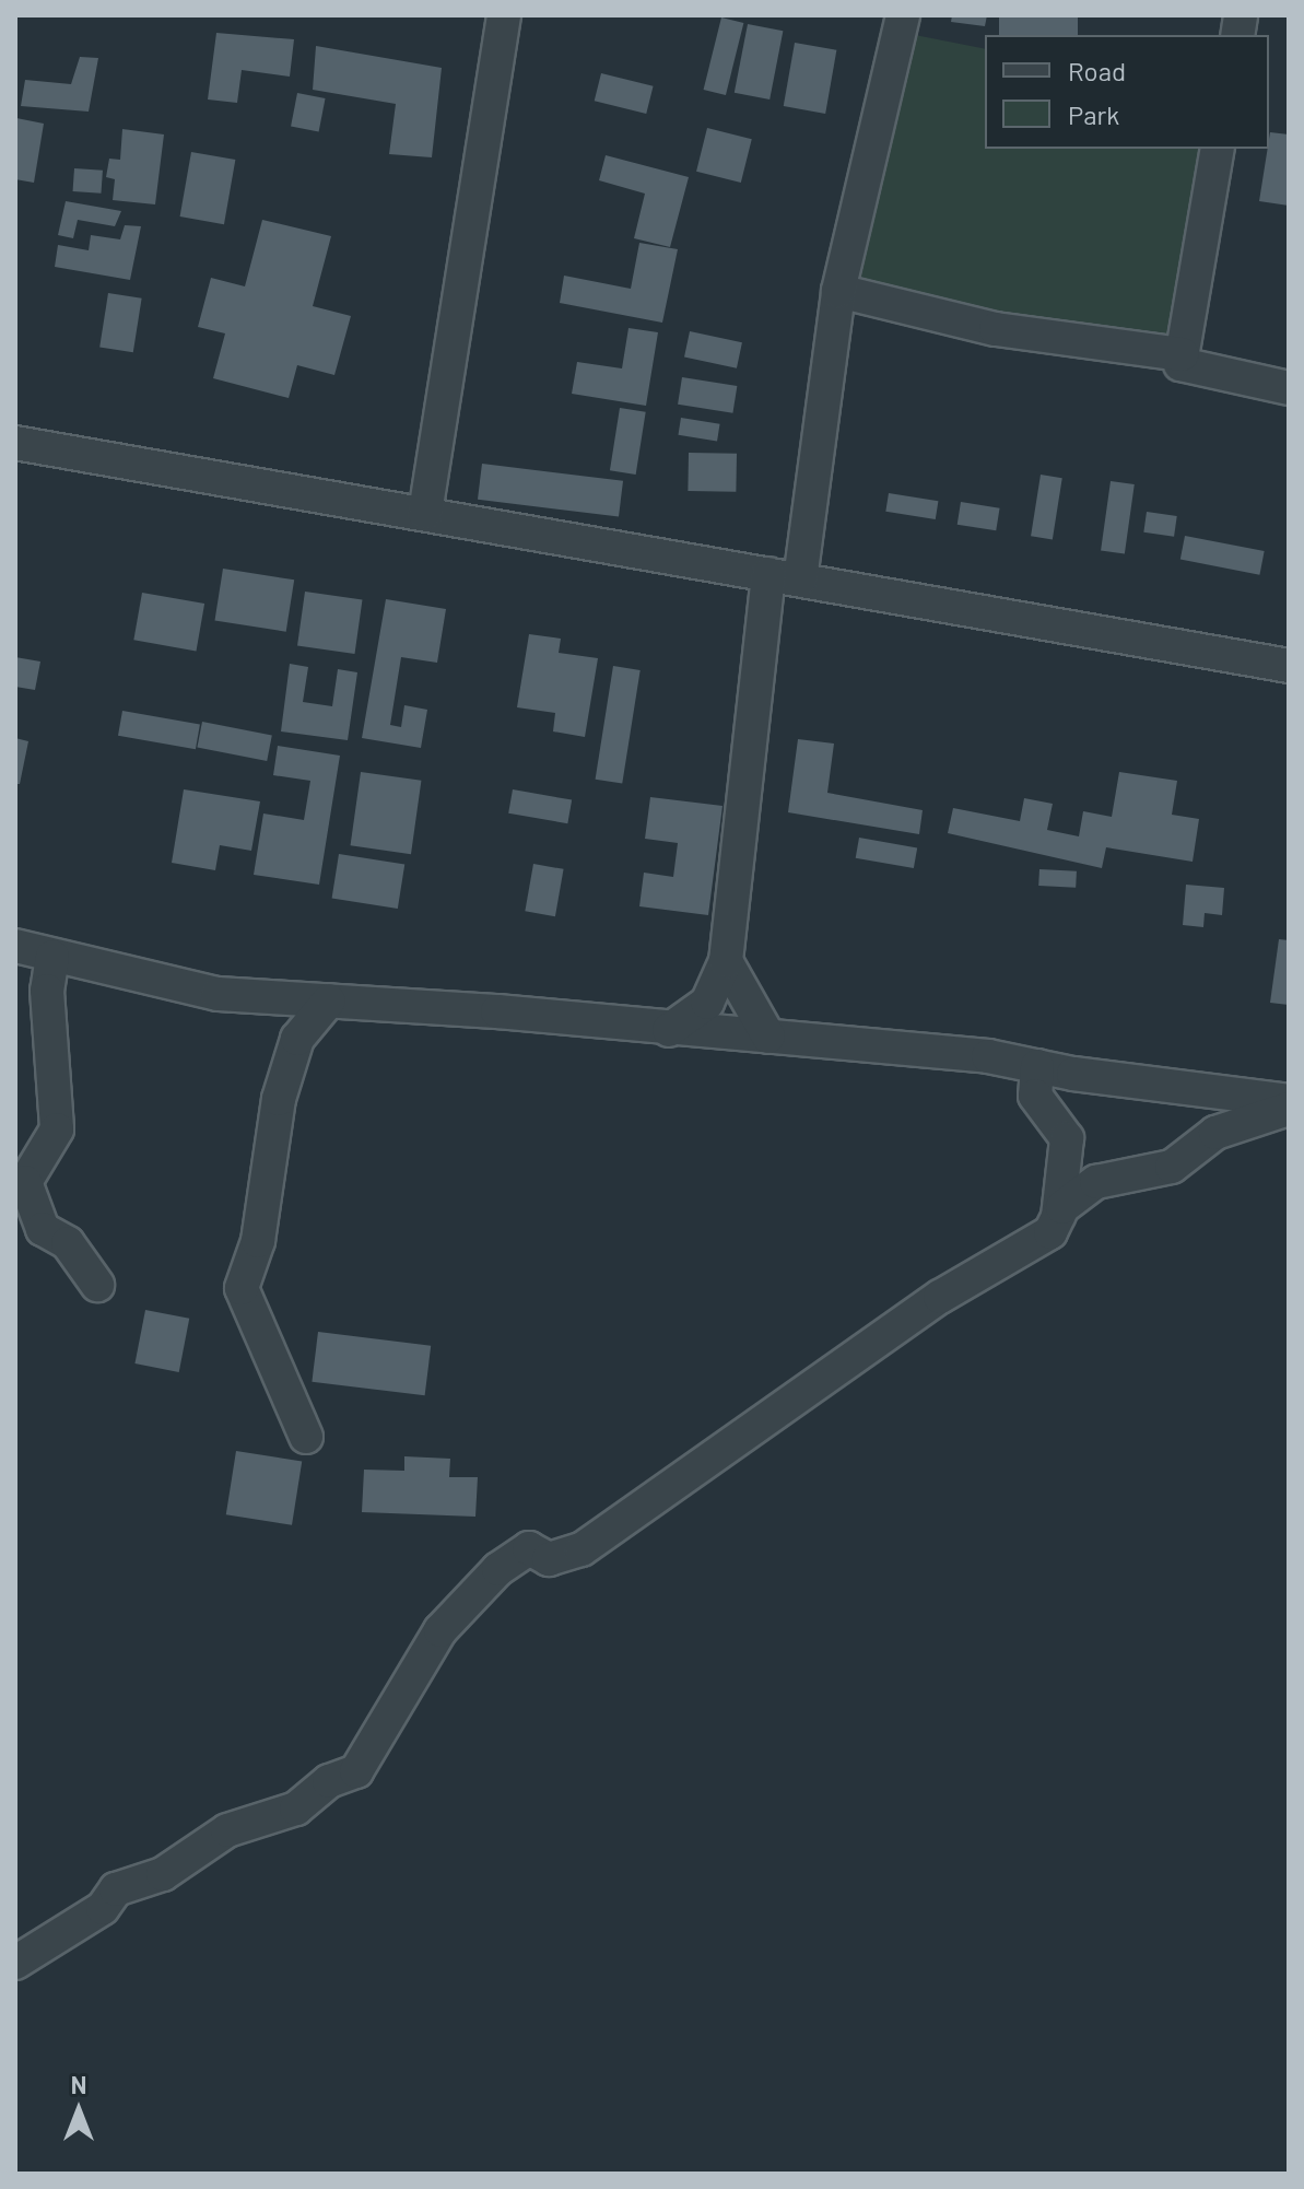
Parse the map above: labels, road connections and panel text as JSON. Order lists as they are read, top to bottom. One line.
{"legend":["Road","Park"],"north":"top"}
